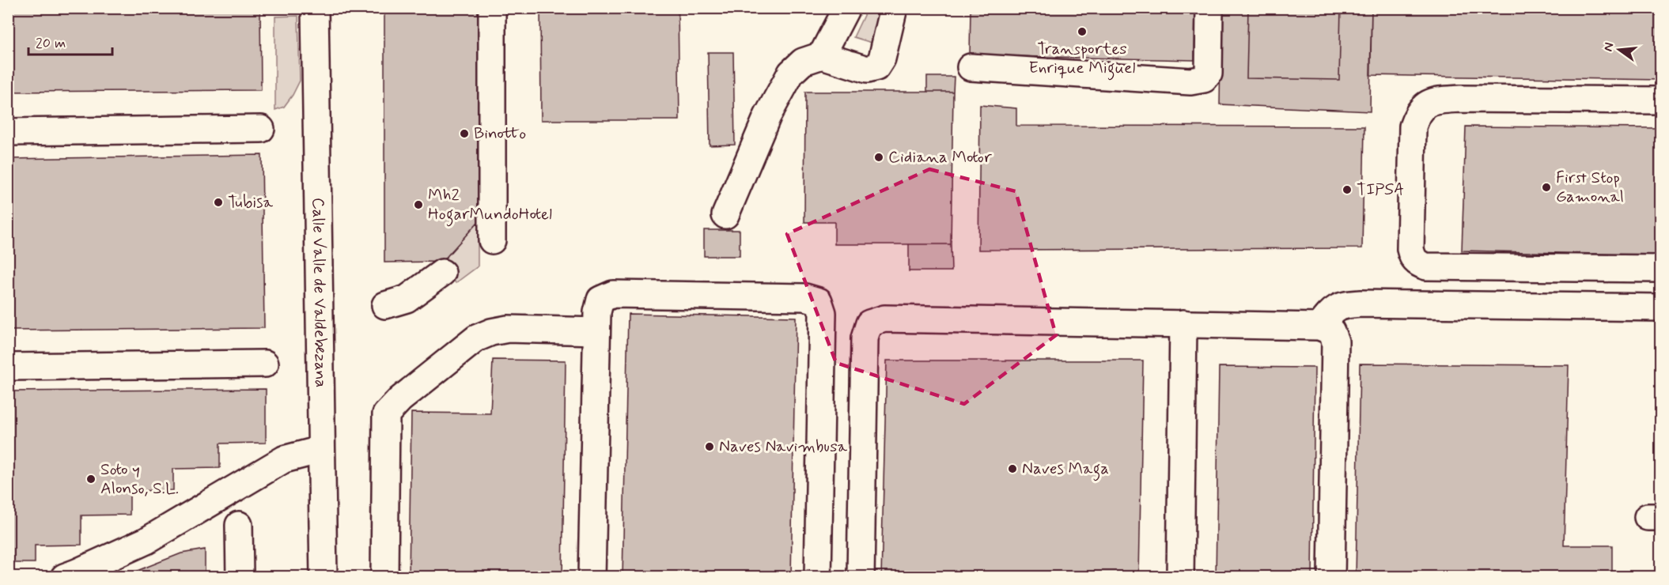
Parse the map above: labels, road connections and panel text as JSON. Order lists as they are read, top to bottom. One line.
{"streets":{"street":["Calle Valle de Valdebezana"]},"places":["Transportes Enrique Miguel","Binotto","Cidiana Motor","First Stop Gamonal","TIPSA","Tubisa","Mh2 HogarMundoHotel","Naves Navimbusa","Naves Maga","Soto y Alonso, S.L."],"scale_bar":"20 m","north":"left"}
